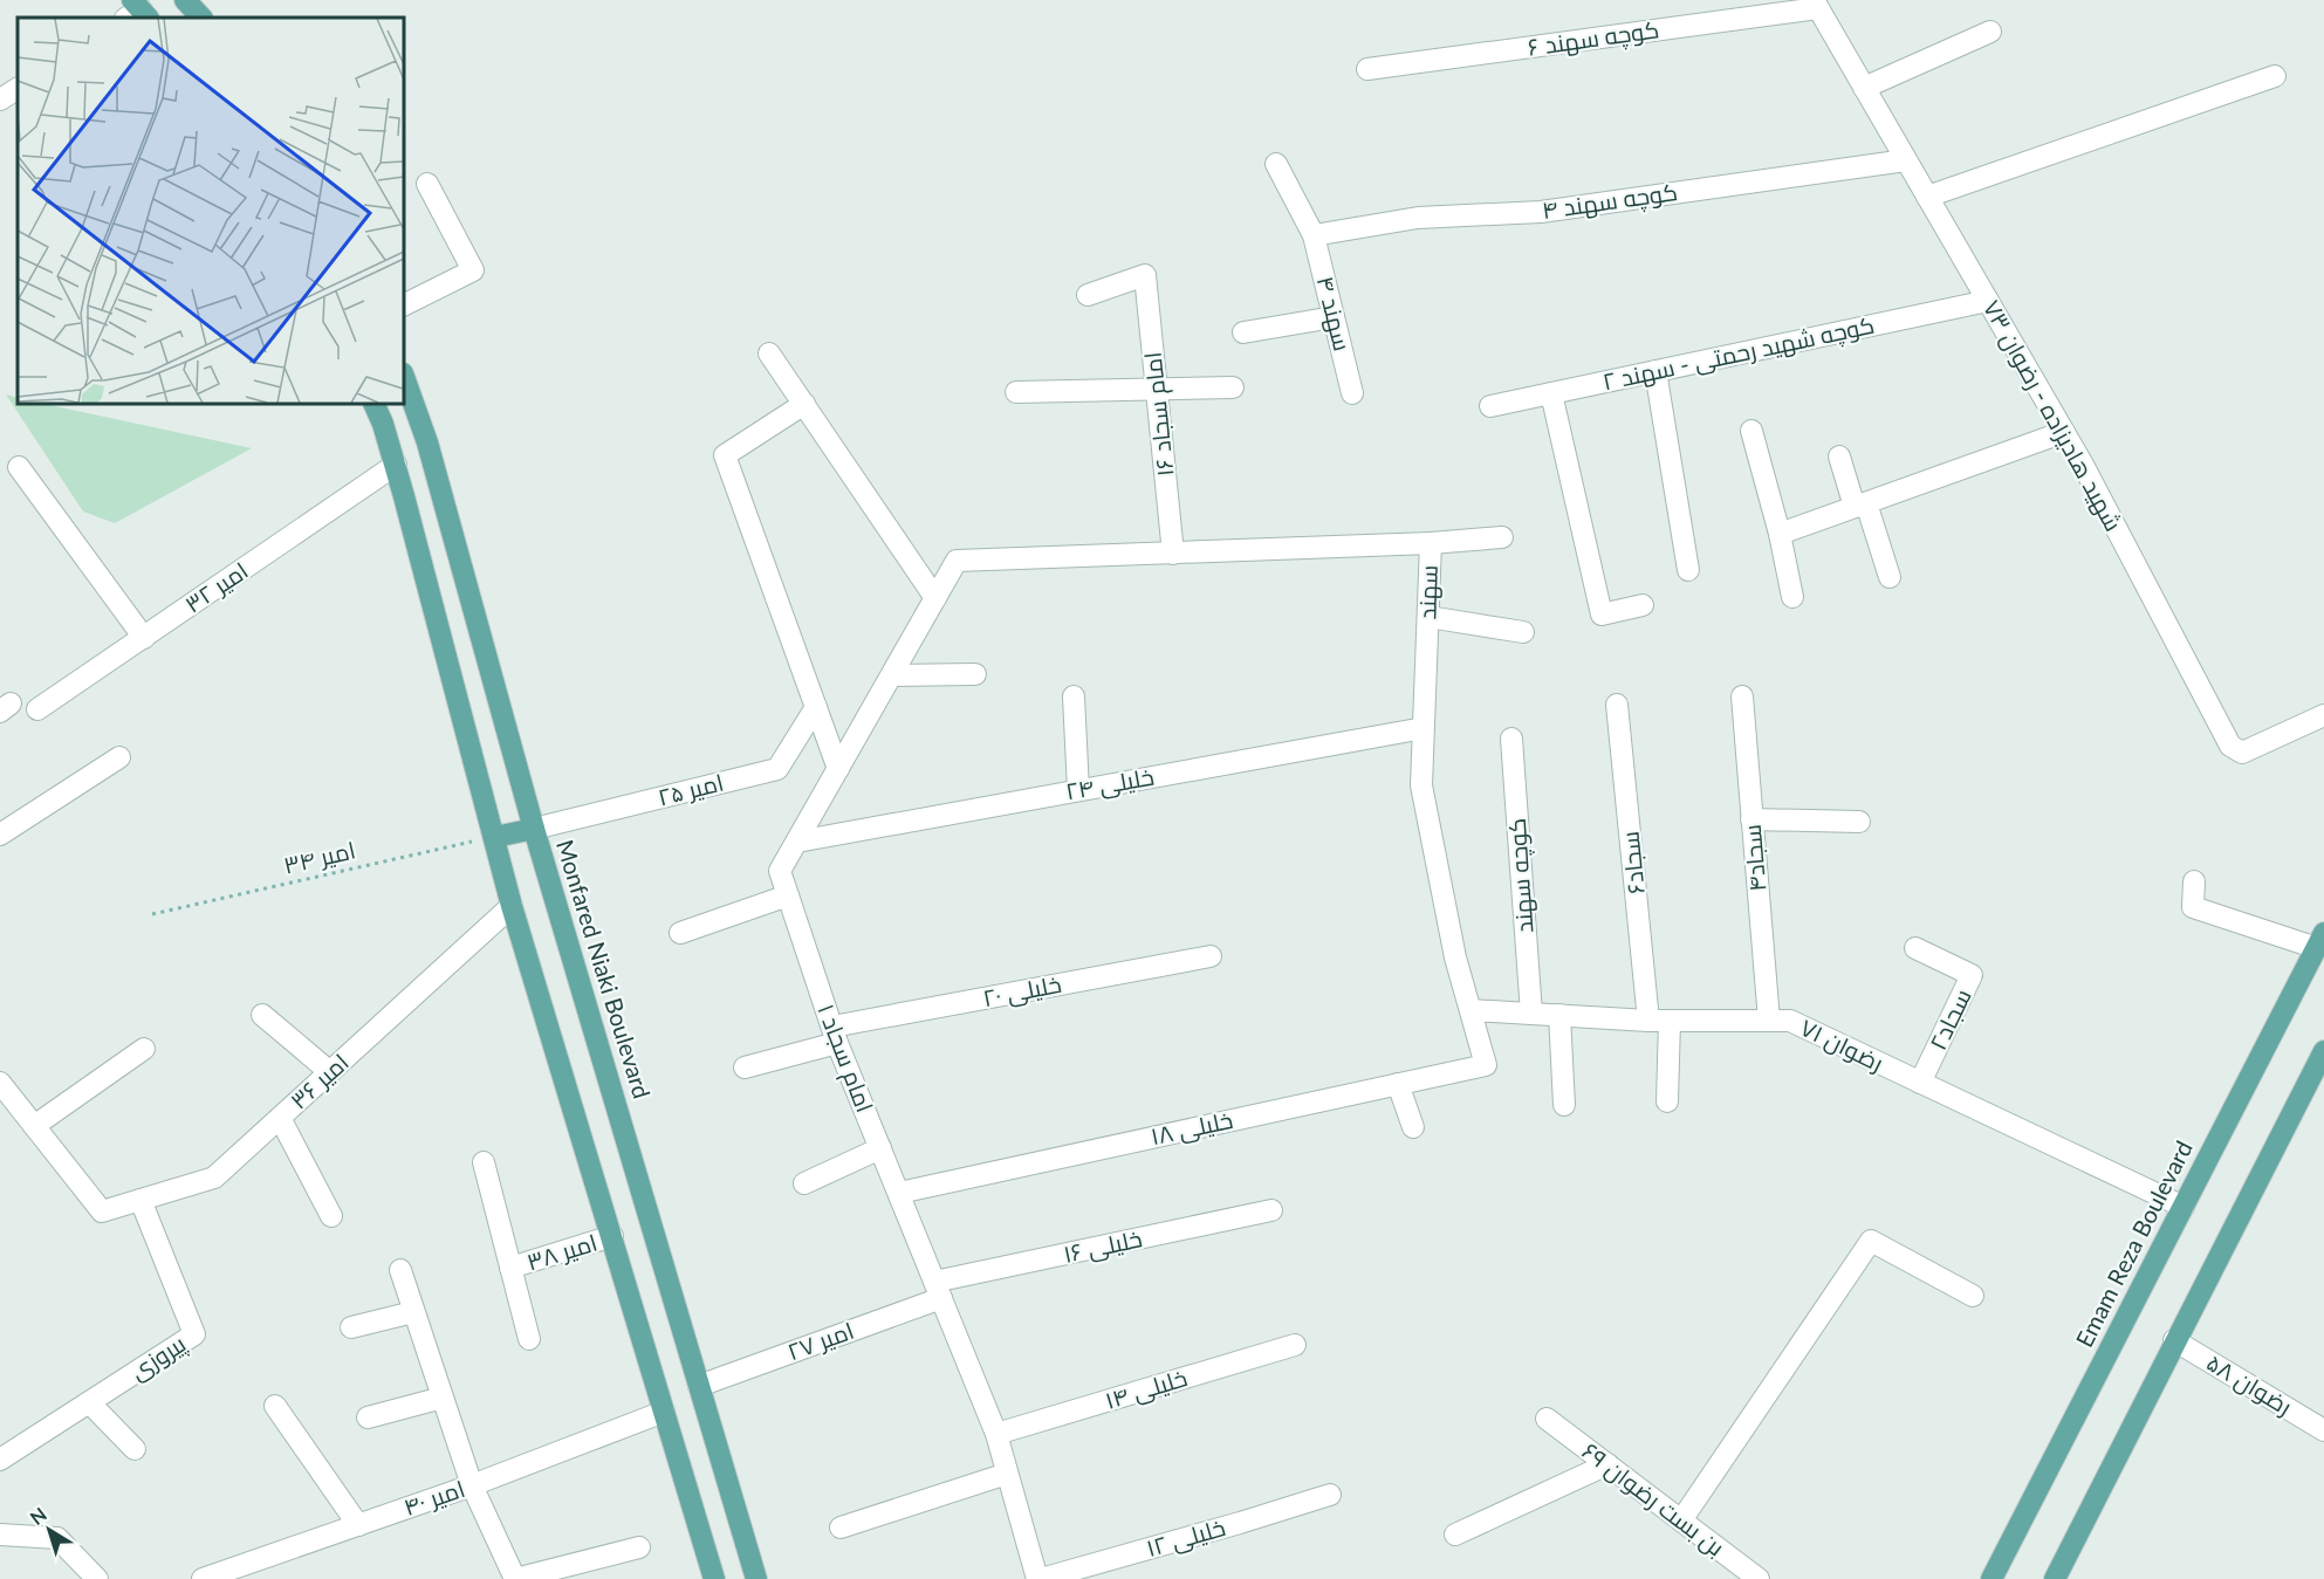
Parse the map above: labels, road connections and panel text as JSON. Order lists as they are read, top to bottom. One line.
{"streets":{"main road":["Monfared Niaki Boulevard","Emam Reza Boulevard"],"street":["کوچه سهند ۶","کوچه سهند ۴","سهند ۴","کوچه شهید رحمتی - سهند ۲","امام سجاد ۱۶","شهید هادیزاده - رضوان ۷۳","امیر ۳۲","سهند","خلیلی ۲۴","امیر ۲۵","سجاد۴","سجاد۶","كوچه سهند","خلیلی ۲۰","سجاد۲","رضوان ۷۱","امام سجاد ۱","امیر ۳۶","خلیلی ۱۸","خلیلی ۱۶","امیر ۳۸","امیر ۲۷","پیروزی","رضوان ۵۸","خلیلی ۱۴","امیر ۴۰","بن بست رضوان ۶۹","خلیلی ۱۲"],"path":["امیر ۳۴"]},"crossings":[["کوچه سهند ۶","شهید هادیزاده - رضوان ۷۳"],["کوچه سهند ۴","سهند ۴"],["کوچه سهند ۴","شهید هادیزاده - رضوان ۷۳"],["کوچه شهید رحمتی - سهند ۲","شهید هادیزاده - رضوان ۷۳"],["امام سجاد ۱۶","سهند"],["سهند","خلیلی ۲۴"],["سهند","رضوان ۷۱"],["سهند","امام سجاد ۱"],["سهند","خلیلی ۱۸"],["خلیلی ۲۴","امام سجاد ۱"],["امیر ۲۵","Monfared Niaki Boulevard"],["سجاد۴","رضوان ۷۱"],["سجاد۶","رضوان ۷۱"],["كوچه سهند","رضوان ۷۱"],["Monfared Niaki Boulevard","امیر ۲۷"],["خلیلی ۲۰","امام سجاد ۱"],["سجاد۲","رضوان ۷۱"],["رضوان ۷۱","Emam Reza Boulevard"],["امام سجاد ۱","خلیلی ۱۸"],["امام سجاد ۱","خلیلی ۱۶"],["امام سجاد ۱","امیر ۲۷"],["امام سجاد ۱","خلیلی ۱۴"],["امام سجاد ۱","خلیلی ۱۲"],["امیر ۳۶","پیروزی"],["خلیلی ۱۶","امیر ۲۷"]],"north":"top left"}
